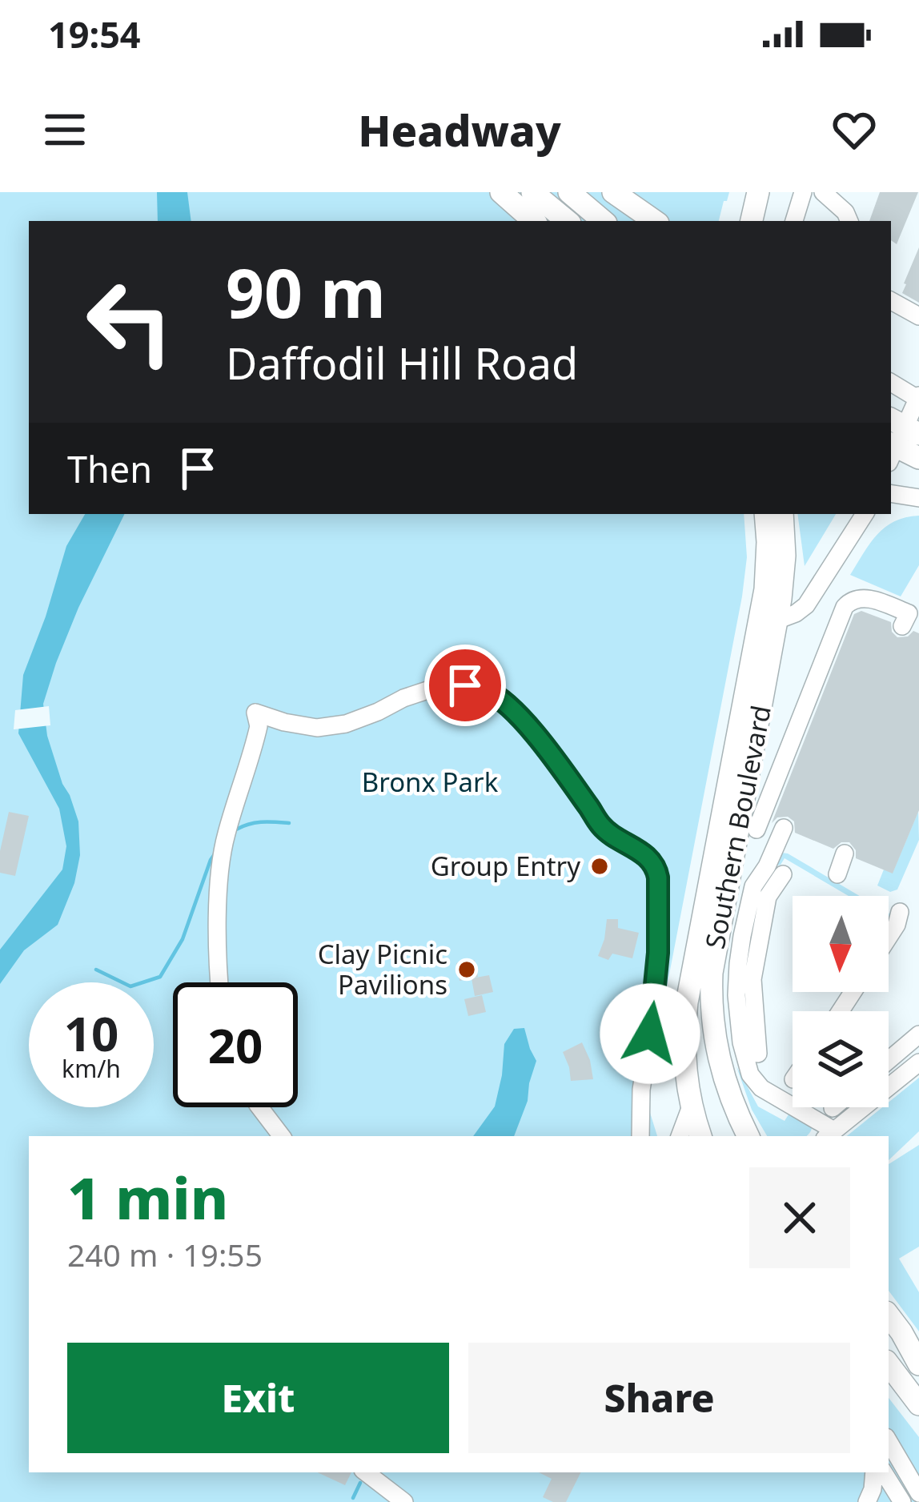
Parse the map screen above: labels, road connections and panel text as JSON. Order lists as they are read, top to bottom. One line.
{"streets":{"main road":["Southern Boulevard"]},"parks":["Bronx Park"],"places":["Group Entry","Clay Picnic Pavilions"],"north":"bottom","page":{"status":"19:54","header":"Headway","turn":["90 m","Daffodil Hill Road"],"then":"Then","speed":"10 km/h","limit":"20","heading":["1 min","240 m · 19:55"],"buttons":["Exit","Share"]}}
